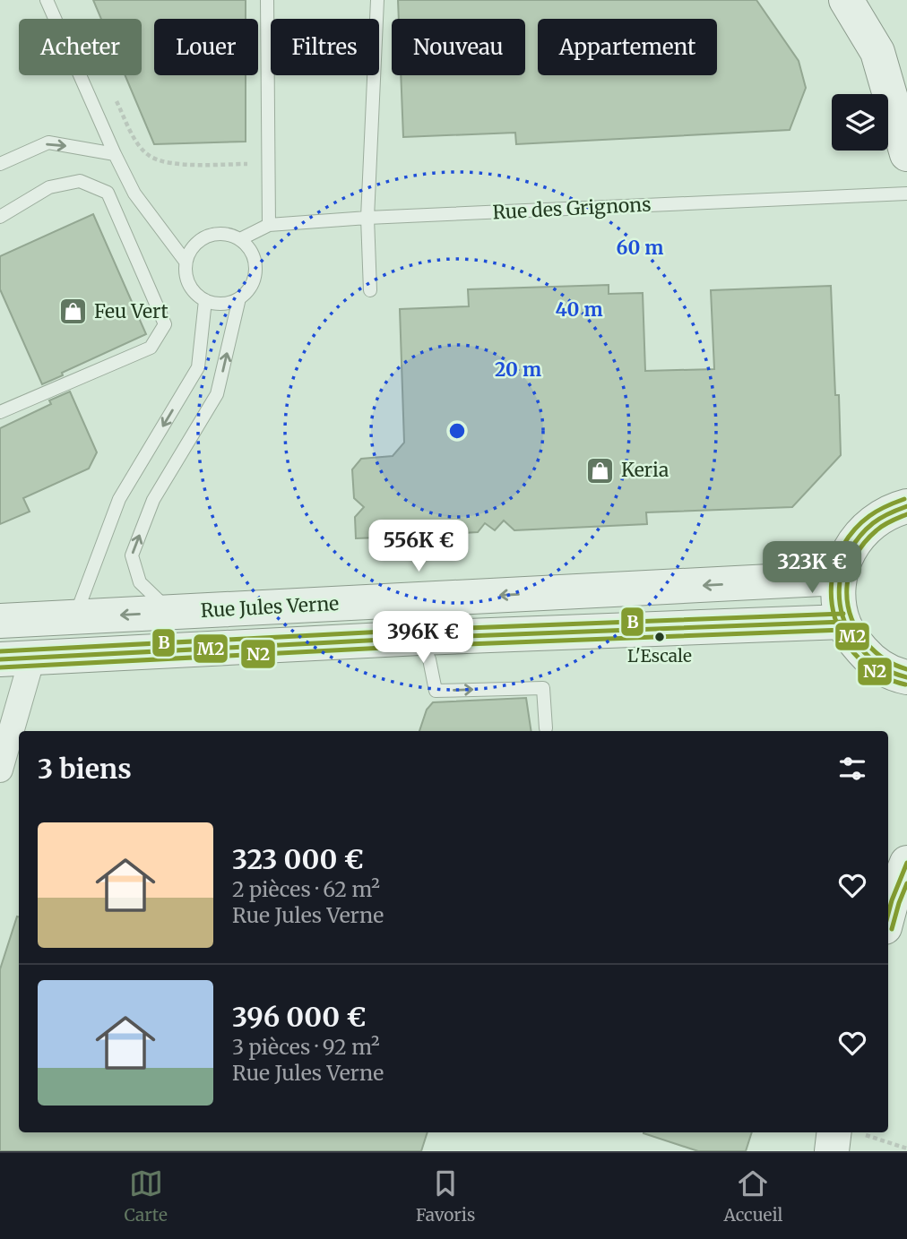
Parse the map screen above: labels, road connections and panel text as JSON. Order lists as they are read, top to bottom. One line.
{"streets":{"street":["Rue Jules Verne"],"lane":["Rue des Grignons"]},"places":{"shop":["Feu Vert","Keria"],"other":["L'Escale"]},"lines":["transit line N2","transit line M2","transit line B"],"page":{"chip":["Acheter","Louer","Filtres","Nouveau","Appartement"],"price":["556K €","323K €","396K €"],"heading":"3 biens","list":[{"name":"323 000 €","note":"2 pièces · 62 m² · Rue Jules Verne"},{"name":"396 000 €","note":"3 pièces · 92 m² · Rue Jules Verne"}],"tabs":["Carte","Favoris","Accueil"]},"rings":["60 m","40 m","20 m"]}
